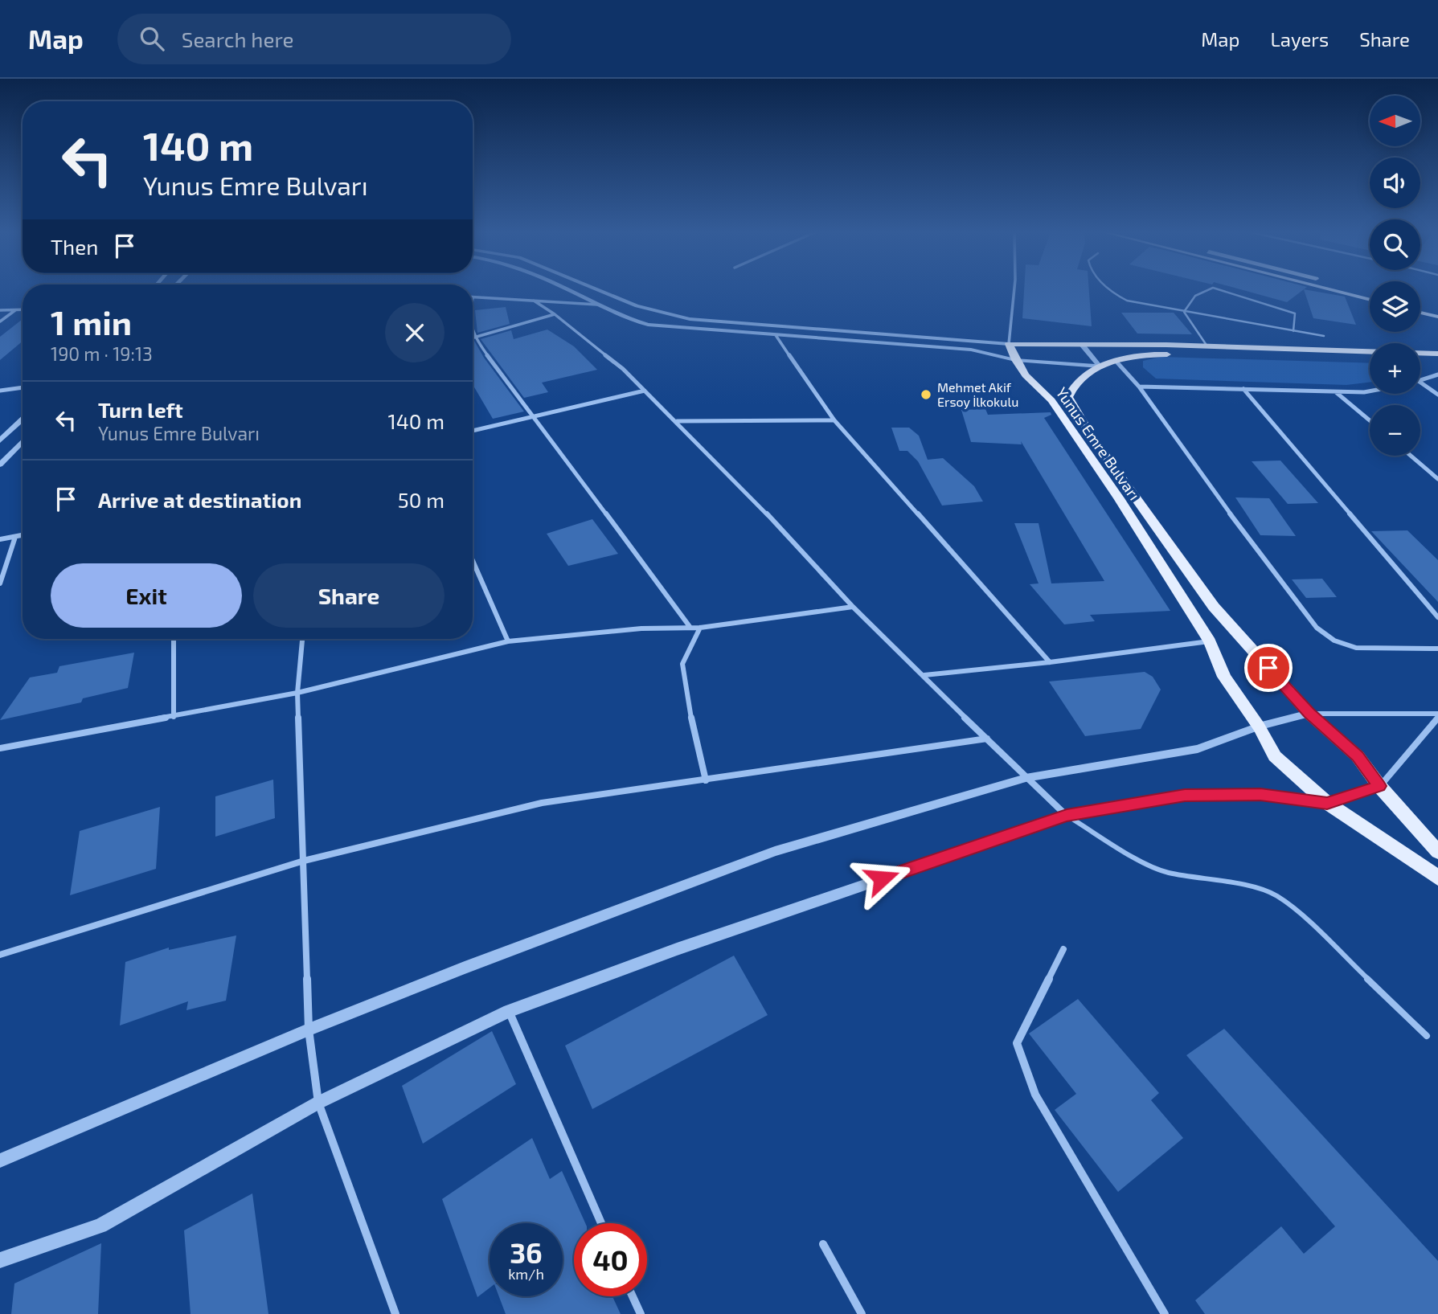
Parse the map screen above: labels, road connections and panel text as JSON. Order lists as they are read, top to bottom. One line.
{"streets":{"main road":["Yunus Emre Bulvarı"]},"places":["Mehmet Akif Ersoy İlkokulu"],"north":"left","page":{"header":"Map","search":"Search here","nav":["Map","Layers","Share"],"map_buttons":["+","−"],"turn":["140 m","Yunus Emre Bulvarı"],"then":"Then","heading":["1 min","190 m · 19:13"],"list":[{"name":"Turn left","note":"Yunus Emre Bulvarı","value":"140 m"},{"name":"Arrive at destination","value":"50 m"}],"buttons":["Exit","Share"],"speed":"36 km/h","limit":"40"}}
